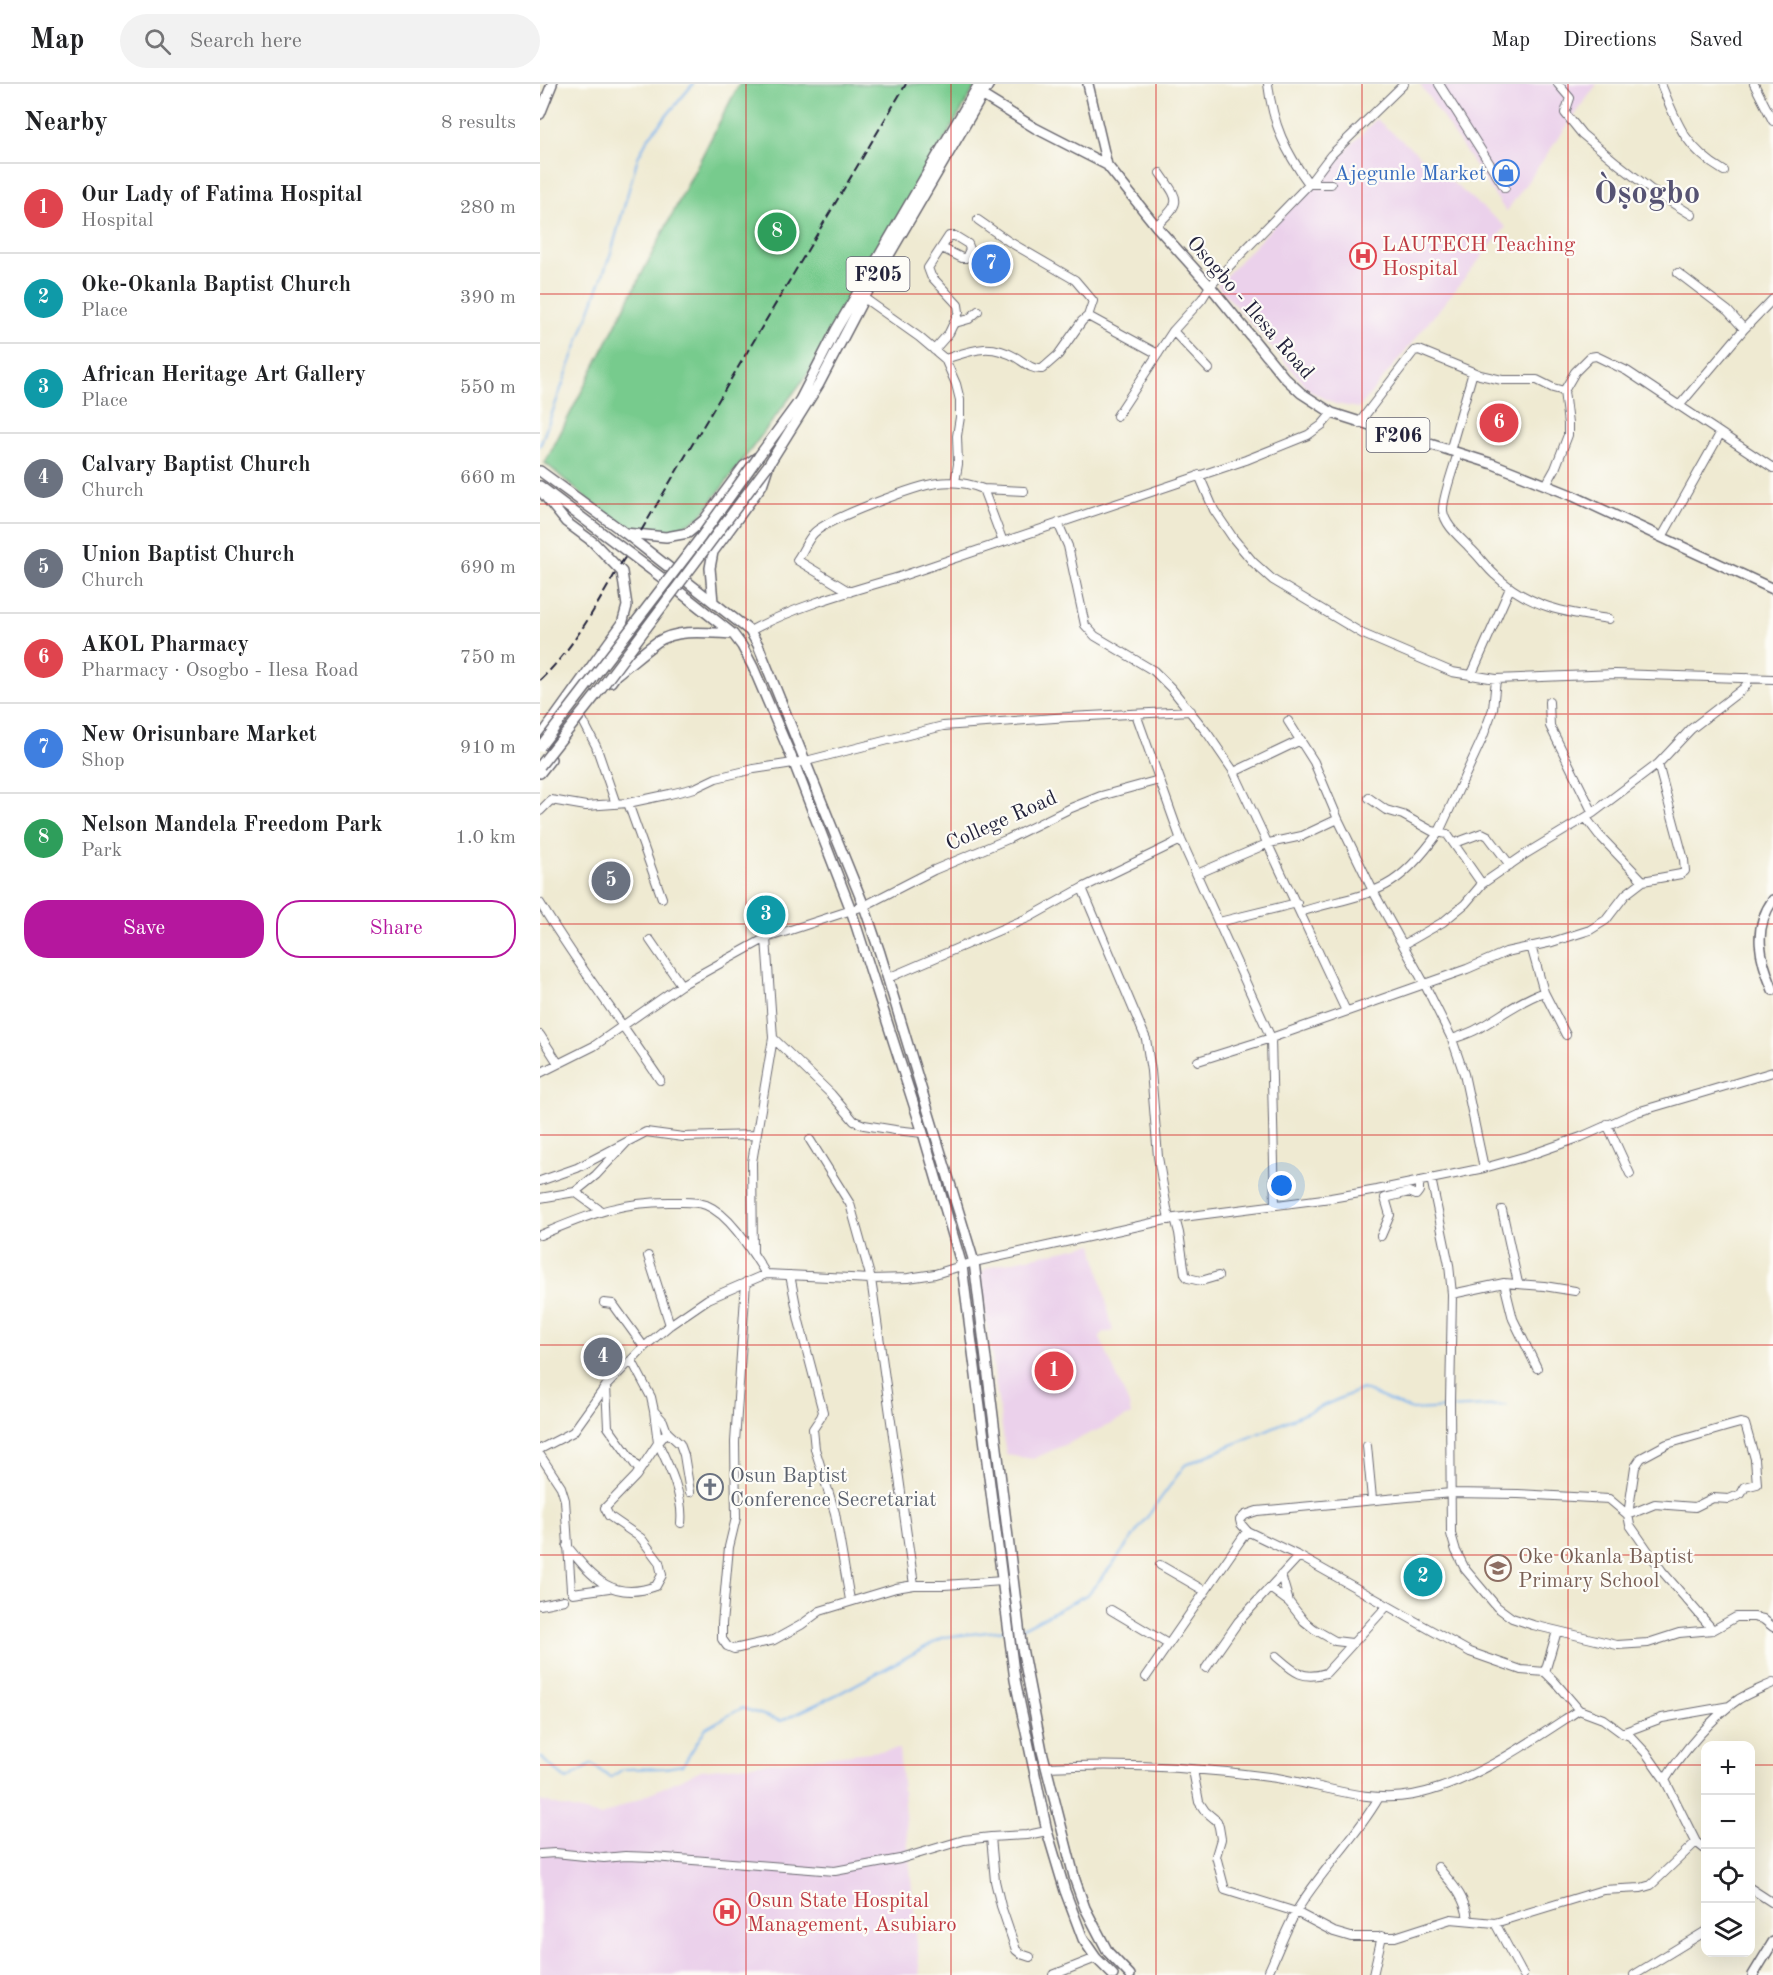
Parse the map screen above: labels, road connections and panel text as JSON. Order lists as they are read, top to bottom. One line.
{"streets":{"main road":["F205","Osogbo - Ilesa Road","F206"],"street":["College Road"]},"crossings":[["F205","F206"],["Osogbo - Ilesa Road","F206"]],"districts":["Òṣogbo"],"places":{"shop":["Ajegunle Market"],"hospital":["LAUTECH Teaching Hospital","Osun State Hospital Management, Asubiaro"],"church":["Osun Baptist Conference Secretariat"],"school or university":["Oke Okanla Baptist Primary School"]},"page":{"header":"Map","search":"Search here","nav":["Map","Directions","Saved"],"heading":["Nearby","8 results"],"list":[{"mark":"1","name":"Our Lady of Fatima Hospital","note":"Hospital","value":"280 m"},{"mark":"2","name":"Oke-Okanla Baptist Church","note":"Place","value":"390 m"},{"mark":"3","name":"African Heritage Art Gallery","note":"Place","value":"550 m"},{"mark":"4","name":"Calvary Baptist Church","note":"Church","value":"660 m"},{"mark":"5","name":"Union Baptist Church","note":"Church","value":"690 m"},{"mark":"6","name":"AKOL Pharmacy","note":"Pharmacy · Osogbo - Ilesa Road","value":"750 m"},{"mark":"7","name":"New Orisunbare Market","note":"Shop","value":"910 m"},{"mark":"8","name":"Nelson Mandela Freedom Park","note":"Park","value":"1.0 km"}],"pins":["8","7","6","5","3","4","1","2"],"buttons":["Save","Share"],"map_buttons":["+","−"]}}
